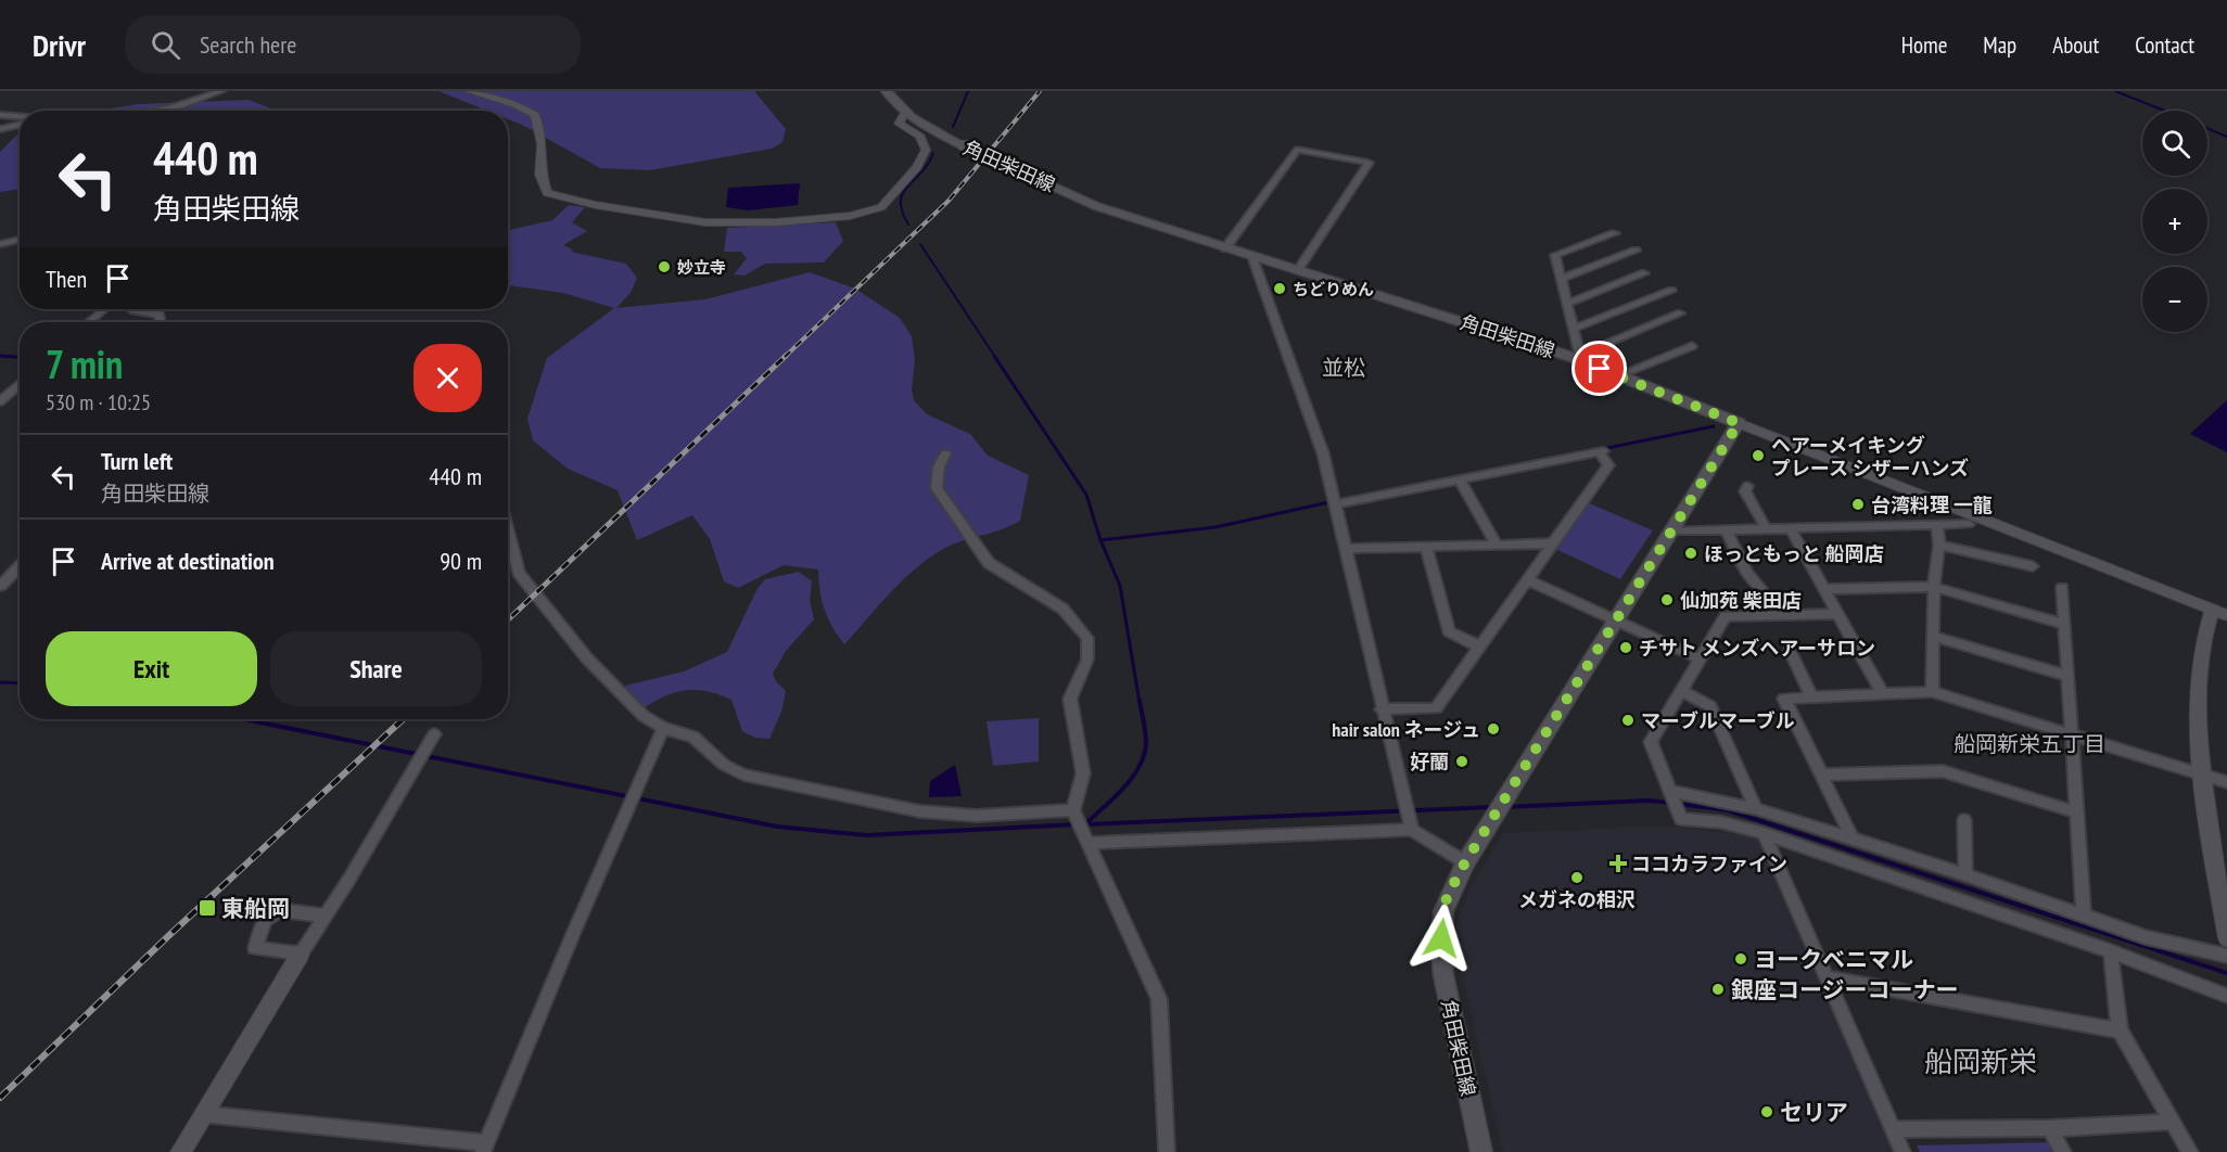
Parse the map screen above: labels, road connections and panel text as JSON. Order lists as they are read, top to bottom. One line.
{"streets":{"main road":["角田柴田線"]},"districts":["並松","船岡新栄五丁目","船岡新栄"],"places":{"other":["妙立寺","ちどりめん","ヘアーメイキング プレース シザーハンズ","台湾料理 一龍","ほっともっと 船岡店","仙加苑 柴田店","チサト メンズヘアーサロン","マーブルマーブル","hair salon ネージュ","好蘭","メガネの相沢","ヨークベニマル","銀座コージーコーナー","セリア"],"health":["ココカラファイン"],"transit":["東船岡"]},"page":{"header":"Drivr","search":"Search here","nav":["Home","Map","About","Contact"],"map_buttons":["+","−"],"turn":["440 m","角田柴田線"],"then":"Then","heading":["7 min","530 m · 10:25"],"list":[{"name":"Turn left","note":"角田柴田線","value":"440 m"},{"name":"Arrive at destination","value":"90 m"}],"buttons":["Exit","Share"]}}
